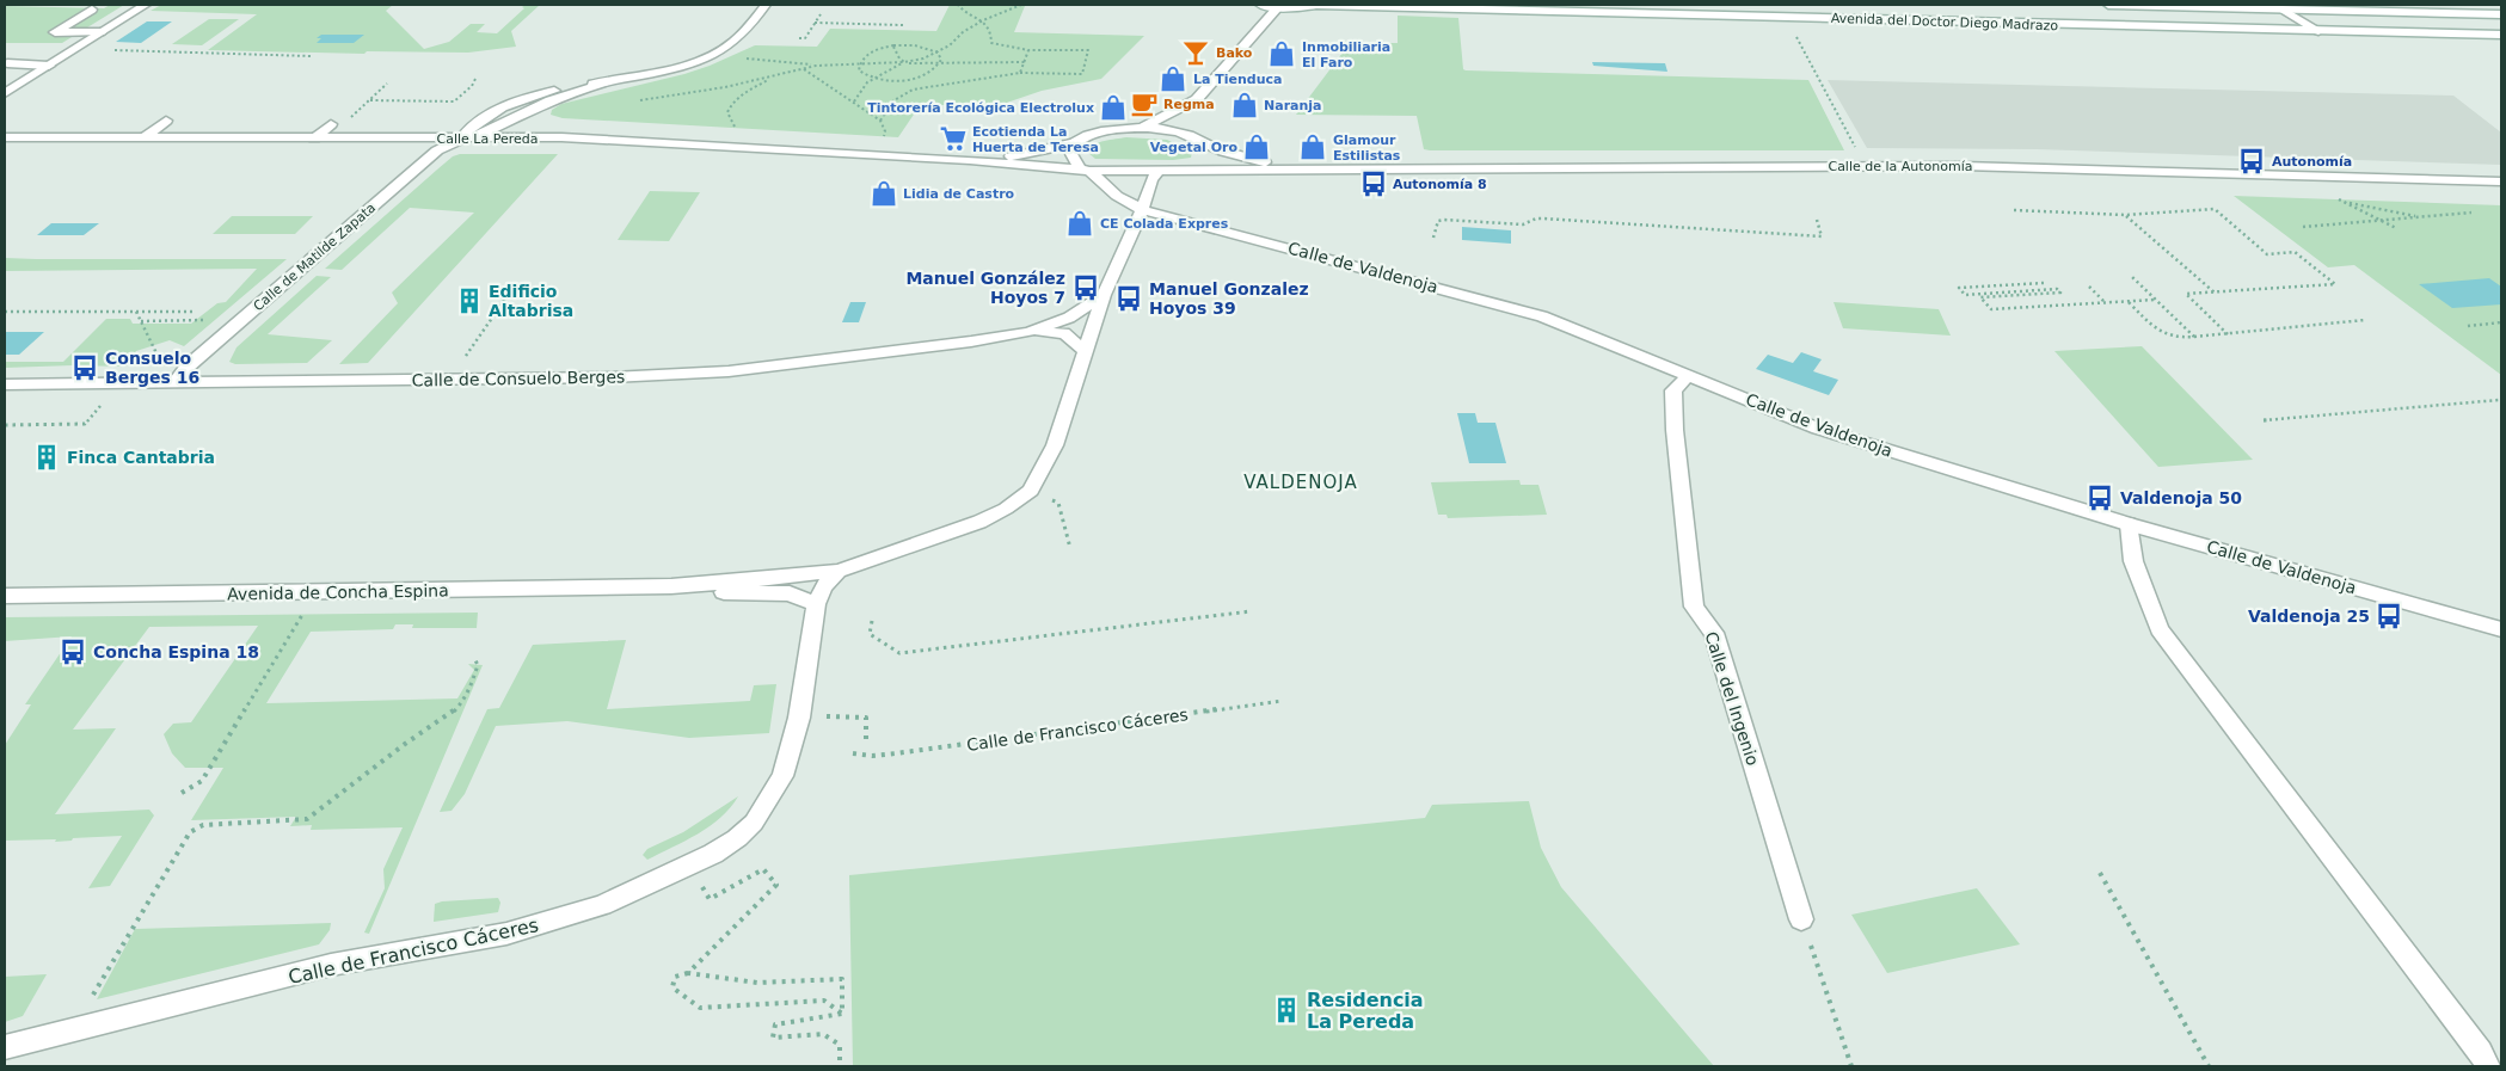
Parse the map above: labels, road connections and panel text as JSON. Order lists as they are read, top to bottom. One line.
{"streets":{"street":["Avenida del Doctor Diego Madrazo","Calle La Pereda","Calle de la Autonomía","Calle de Matilde Zapata","Calle de Valdenoja","Calle de Consuelo Berges","Avenida de Concha Espina","Calle del Ingenio","Calle de Francisco Cáceres"]},"crossings":[["Calle La Pereda","Calle de la Autonomía"],["Calle La Pereda","Calle de Matilde Zapata"],["Calle La Pereda","Calle de Valdenoja"],["Calle La Pereda","Avenida de Concha Espina"],["Calle de la Autonomía","Avenida de Concha Espina"],["Calle de Matilde Zapata","Calle de Consuelo Berges"],["Calle de Valdenoja","Avenida de Concha Espina"],["Calle de Valdenoja","Calle del Ingenio"],["Calle de Consuelo Berges","Avenida de Concha Espina"],["Avenida de Concha Espina","Calle de Francisco Cáceres"]],"districts":["VALDENOJA"],"places":{"bar":["Bako"],"shop":["Inmobiliaria El Faro","La Tienduca","Naranja","Tintorería Ecológica Electrolux","Vegetal Oro","Glamour Estilistas","Lidia de Castro","CE Colada Expres"],"cafe":["Regma"],"supermarket":["Ecotienda La Huerta de Teresa"],"bus stop":["Autonomía","Autonomía 8","Manuel González Hoyos 7","Manuel Gonzalez Hoyos 39","Consuelo Berges 16","Valdenoja 50","Valdenoja 25","Concha Espina 18"],"building":["Edificio Altabrisa","Finca Cantabria","Residencia La Pereda"]}}
